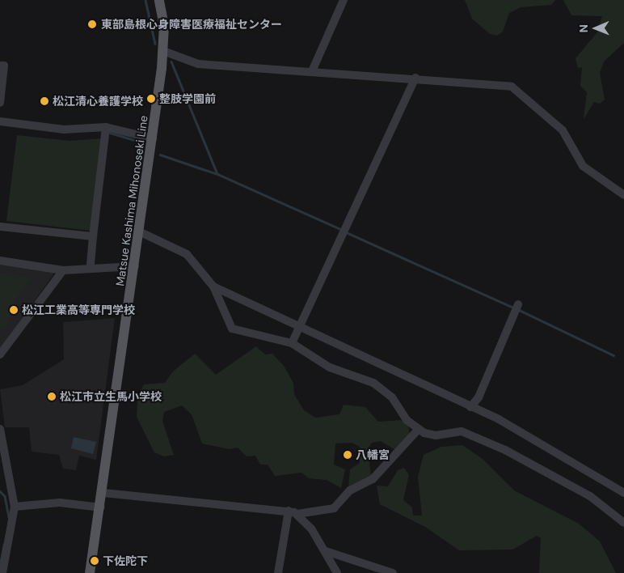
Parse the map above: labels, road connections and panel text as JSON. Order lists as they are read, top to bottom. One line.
{"streets":{"main road":["Matsue Kashima Mihonoseki Line"]},"places":["東部島根心身障害医療福祉センター","整肢学園前","松江清心養護学校","松江工業高等専門学校","松江市立生馬小学校","八幡宮","下佐陀下"],"north":"left"}
